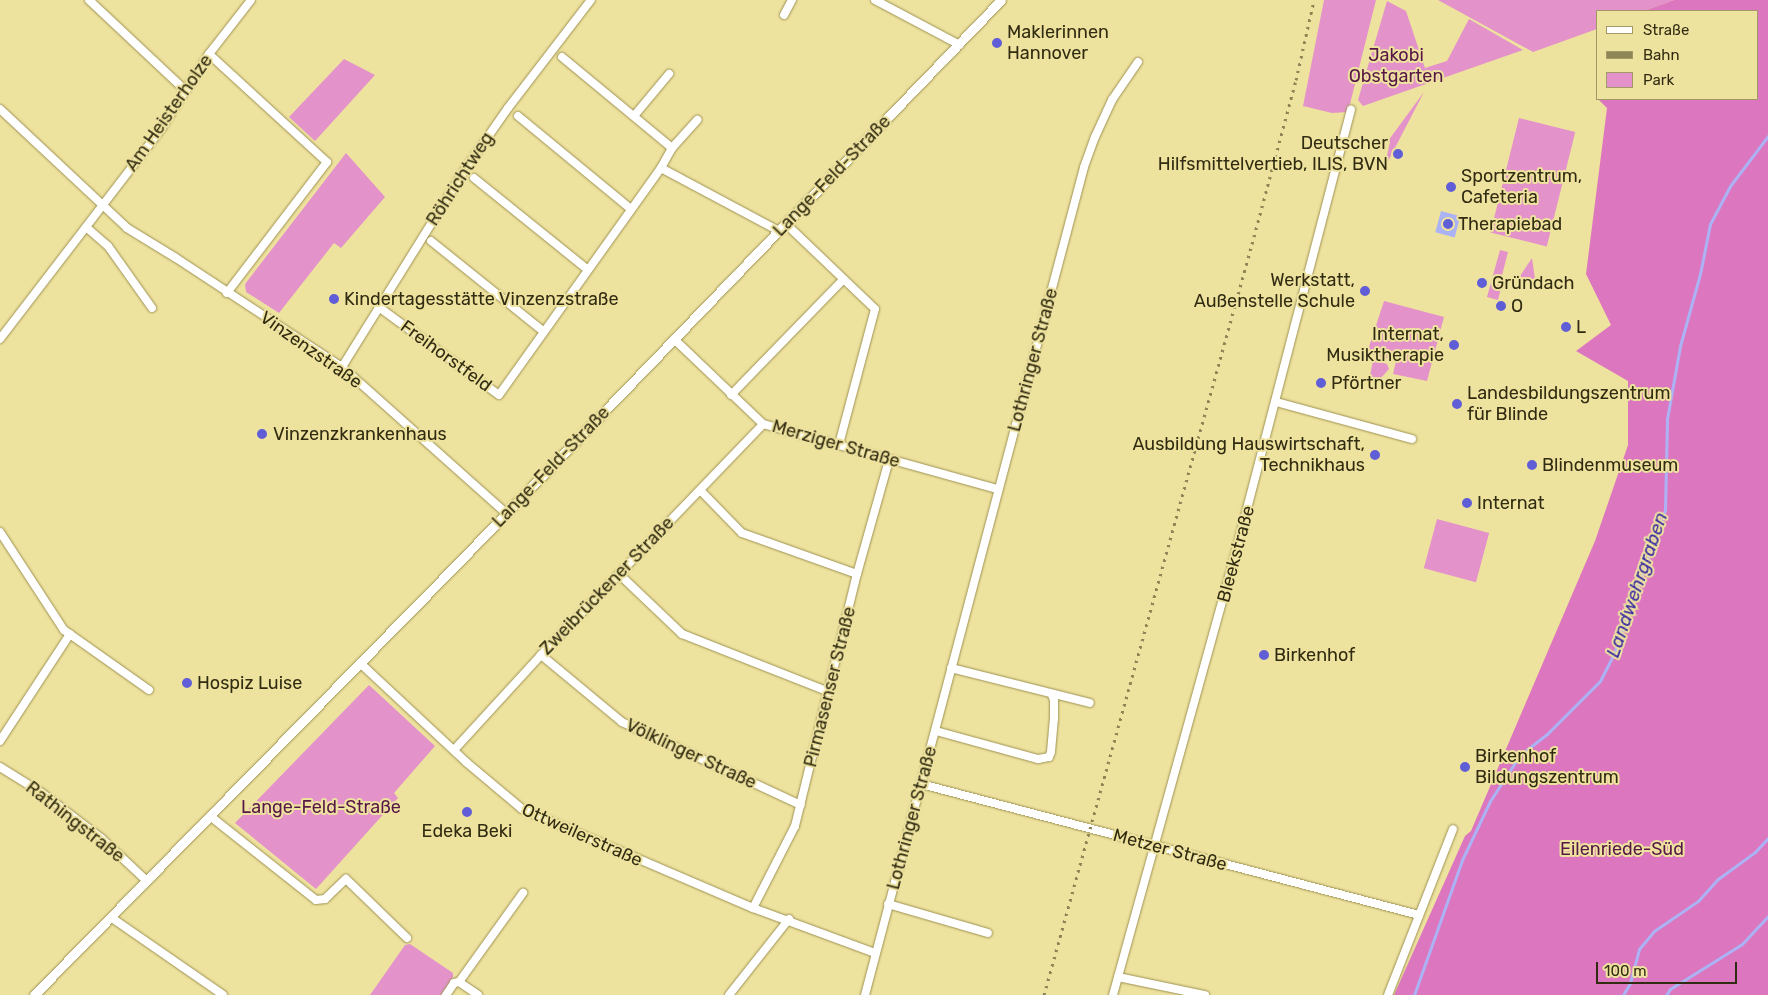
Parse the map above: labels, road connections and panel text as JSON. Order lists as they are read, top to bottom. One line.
{"streets":{"street":["Am Heisterholze","Lange-Feld-Straße","Röhrichtweg","Vinzenzstraße","Freihorstfeld","Lothringer Straße","Merziger Straße","Bleekstraße","Zweibrückener Straße","Pirmasenser Straße","Völklinger Straße","Rathingstraße","Ottweilerstraße","Metzer Straße"]},"crossings":[["Am Heisterholze","Vinzenzstraße"],["Lange-Feld-Straße","Vinzenzstraße"],["Lange-Feld-Straße","Merziger Straße"],["Lange-Feld-Straße","Rathingstraße"],["Lange-Feld-Straße","Ottweilerstraße"],["Röhrichtweg","Vinzenzstraße"],["Röhrichtweg","Freihorstfeld"],["Lothringer Straße","Merziger Straße"],["Lothringer Straße","Ottweilerstraße"],["Lothringer Straße","Metzer Straße"],["Merziger Straße","Zweibrückener Straße"],["Merziger Straße","Pirmasenser Straße"],["Bleekstraße","Metzer Straße"],["Zweibrückener Straße","Völklinger Straße"],["Zweibrückener Straße","Ottweilerstraße"],["Pirmasenser Straße","Völklinger Straße"],["Pirmasenser Straße","Ottweilerstraße"]],"water":["Landwehrgraben"],"parks":["Jakobi Obstgarten","Lange-Feld-Straße","Eilenriede-Süd"],"places":["Maklerinnen Hannover","Deutscher Hilfsmittelvertieb, ILIS, BVN","Sportzentrum, Cafeteria","Therapiebad","Gründach","Werkstatt, Außenstelle Schule","Kindertagesstätte Vinzenzstraße","O","L","Internat, Musiktherapie","Pförtner","Landesbildungszentrum für Blinde","Vinzenzkrankenhaus","Ausbildung Hauswirtschaft, Technikhaus","Blindenmuseum","Internat","Birkenhof","Hospiz Luise","Birkenhof Bildungszentrum","Edeka Beki"],"legend":["Straße","Bahn","Park"],"scale_bar":"100 m"}
